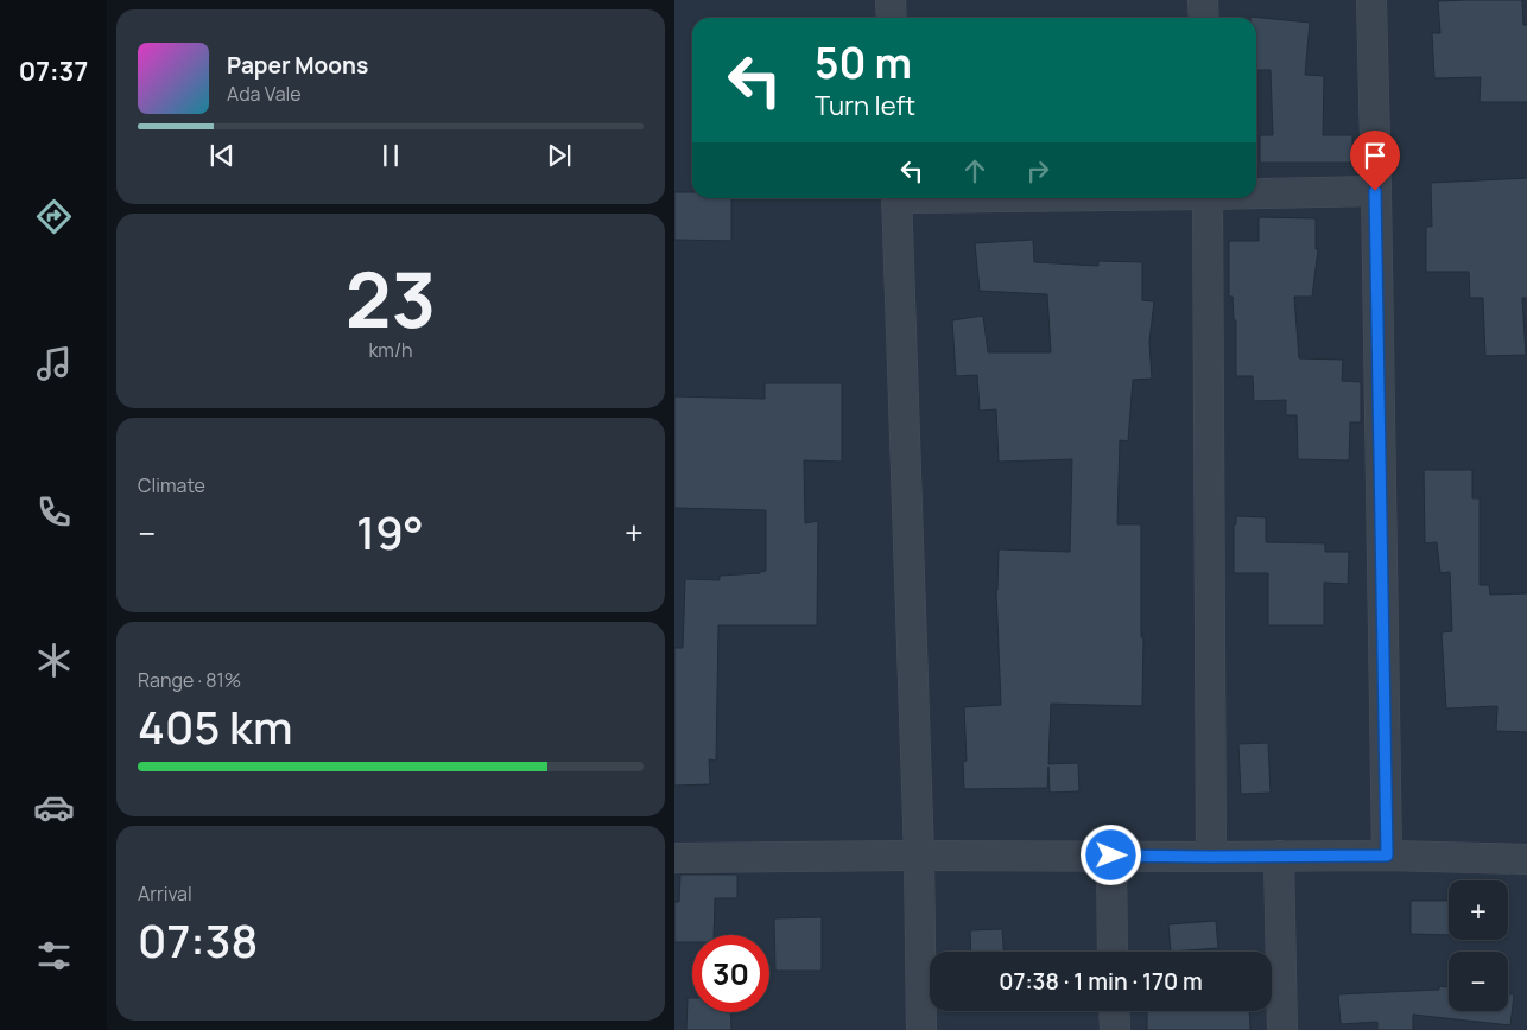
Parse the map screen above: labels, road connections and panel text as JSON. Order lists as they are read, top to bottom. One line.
{"page":{"tabs":"07:37","turn":["50 m","Turn left"],"song":["Paper Moons","Ada Vale"],"tile":[["23","km/h"],"Climate",["Range · 81%","405 km"],["Arrival","07:38"]],"heat":["−","19°","+"],"map_buttons":["+","−"],"limit":"30","trip":"07:38 · 1 min · 170 m"}}
